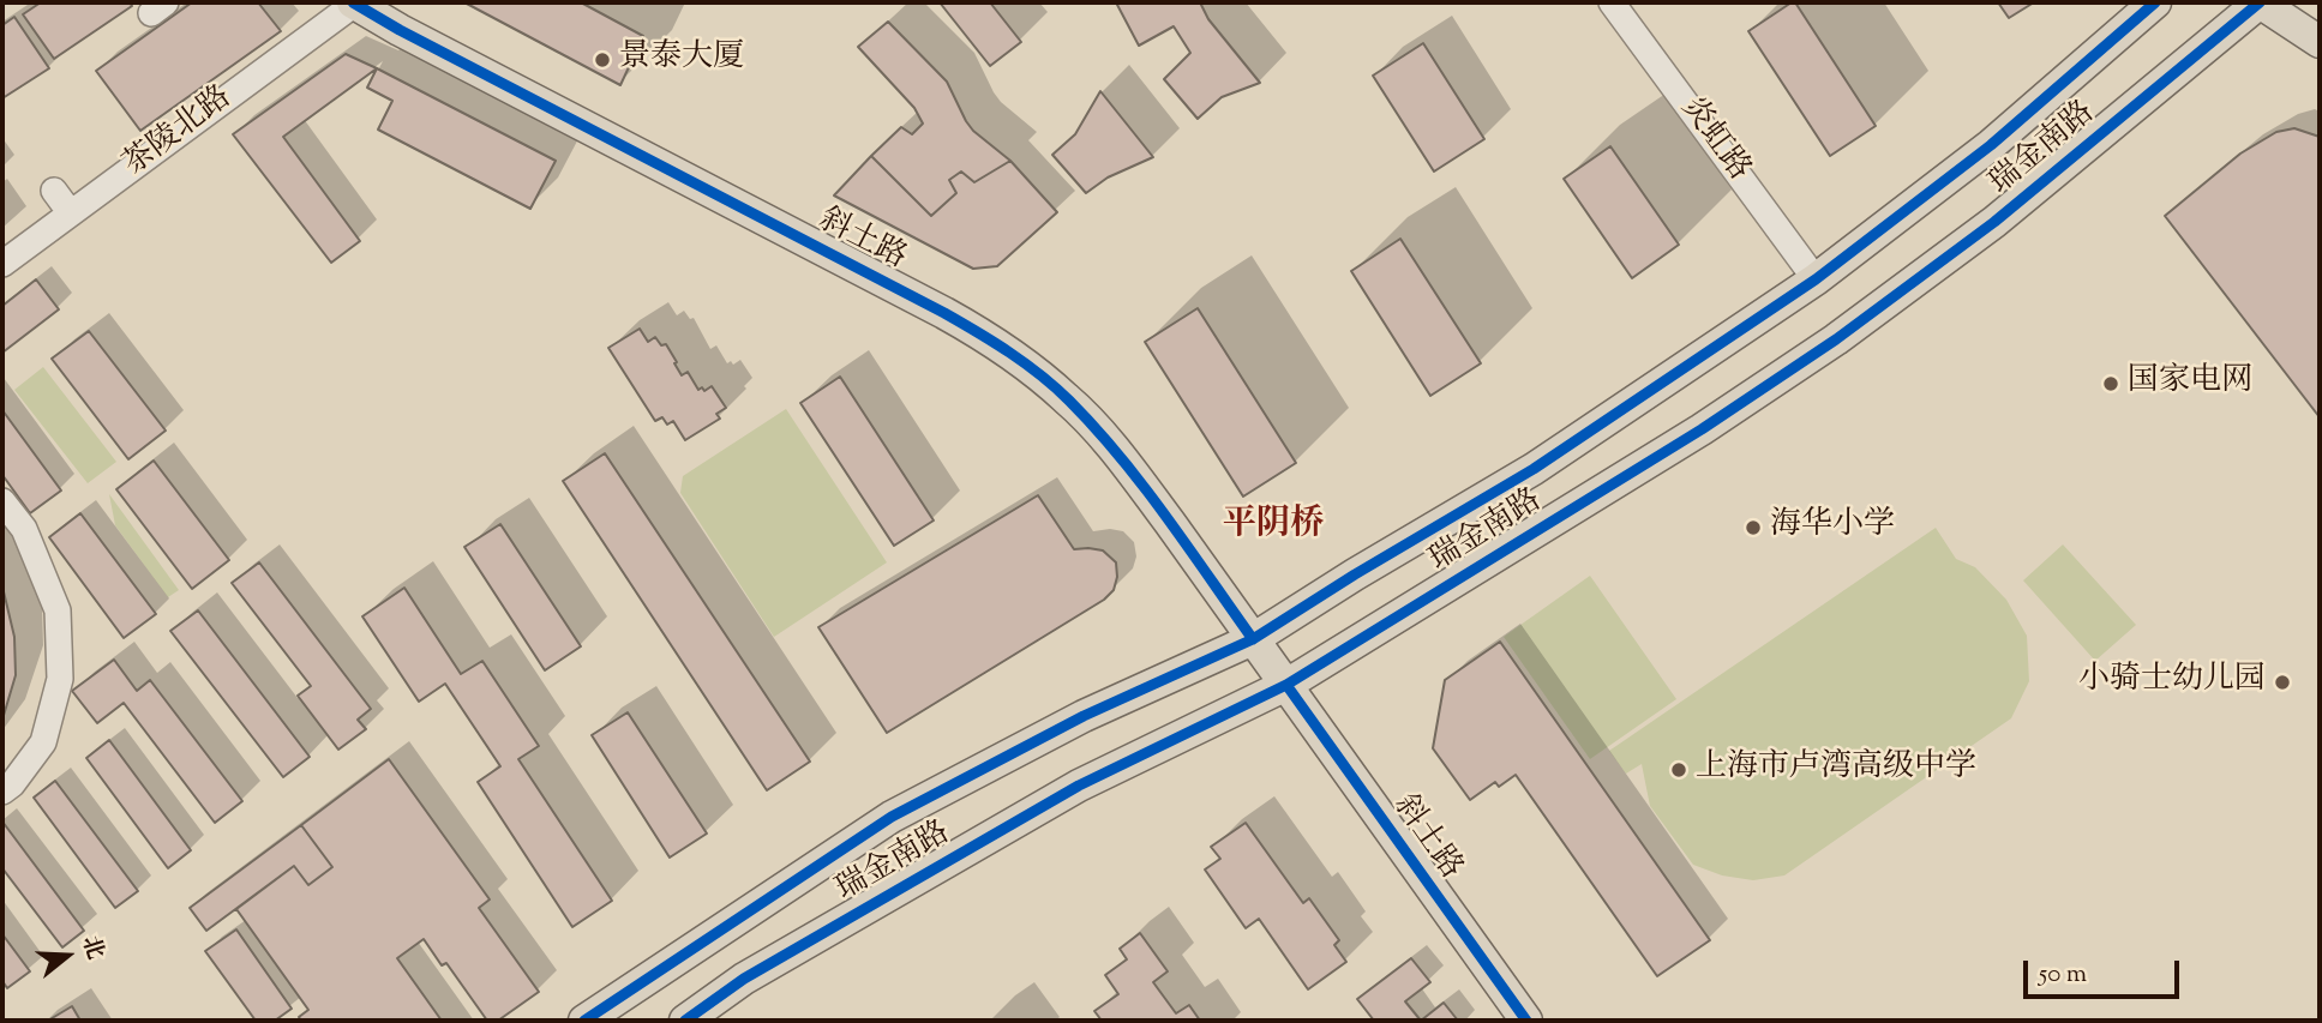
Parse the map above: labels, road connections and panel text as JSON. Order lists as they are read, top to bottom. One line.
{"streets":{"main road":["瑞金南路","斜土路"],"street":["茶陵北路","炎虹路"]},"crossings":[["茶陵北路","斜土路"],["炎虹路","瑞金南路"],["瑞金南路","斜土路"]],"districts":["平阴桥"],"places":["景泰大厦","国家电网","海华小学","小骑士幼儿园","上海市卢湾高级中学"],"scale_bar":"50 m","north":"right"}
